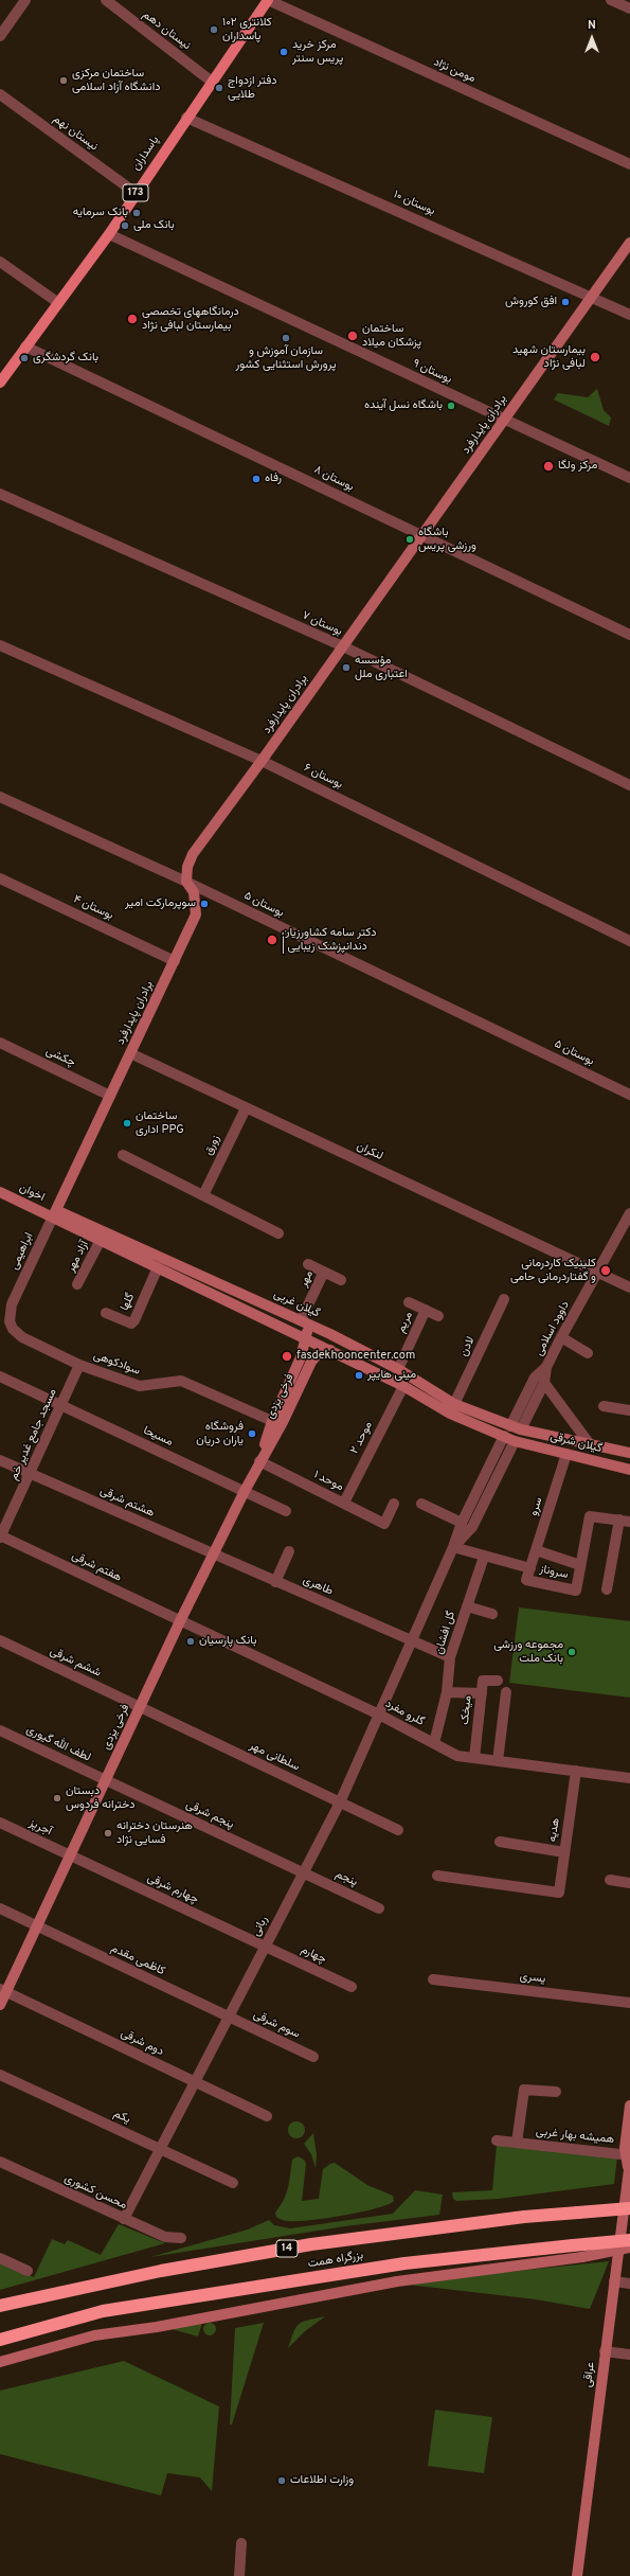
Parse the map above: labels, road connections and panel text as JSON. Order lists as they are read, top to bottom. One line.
{"streets":{"highway":["14","بزرگراه همت"],"main road":["پاسداران","173","برادران پایدارفرد","اخوان","گیلان غربی","فرخی یزدی","گیلان شرقی","عراقی"],"street":["نیستان دهم","مومن نژاد","نیستان نهم","بوستان ۱۰","بوستان ۹","بوستان ۸","بوستان ۷","بوستان ۶","بوستان ۵","بوستان ۴","چکشی","زورق","لنکران","ابراهیمی","آزاد مهر","مهر","گلها","مریم","داوود اسلامی","لادن","سوادکوهی","مسجد جامع غدیر خم","مسیحا","موحد ۲","موحد ۱","هشتم شرقی","سرو","هفتم شرقی","سروناز","طاهری","گل افشان","ششم شرقی","میخک","گلرو مفرد","لطف الله گیوری","سلطانی مهر","پنجم شرقی","آجرپز","هدیه","پنجم","چهارم شرقی","ربانی","چهارم","کاظمی مقدم","یسری","سوم شرقی","دوم شرقی","یکم","همیشه بهار غربی","محسن کشوری"]},"crossings":[["نیستان دهم","پاسداران"],["مومن نژاد","پاسداران"],["نیستان نهم","پاسداران"],["پاسداران","بوستان ۱۰"],["پاسداران","بوستان ۹"],["پاسداران","بوستان ۸"],["بوستان ۱۰","برادران پایدارفرد"],["بوستان ۹","برادران پایدارفرد"],["برادران پایدارفرد","بوستان ۸"],["برادران پایدارفرد","بوستان ۷"],["برادران پایدارفرد","بوستان ۶"],["برادران پایدارفرد","بوستان ۵"],["برادران پایدارفرد","بوستان ۴"],["برادران پایدارفرد","چکشی"],["برادران پایدارفرد","لنکران"],["برادران پایدارفرد","اخوان"],["برادران پایدارفرد","ابراهیمی"],["برادران پایدارفرد","گیلان غربی"],["زورق","لنکران"],["لنکران","داوود اسلامی"],["اخوان","ابراهیمی"],["اخوان","گیلان غربی"],["ابراهیمی","گیلان غربی"],["ابراهیمی","سوادکوهی"],["مهر","گیلان غربی"],["گیلان غربی","مریم"],["گیلان غربی","داوود اسلامی"],["گیلان غربی","لادن"],["گیلان غربی","گیلان شرقی"],["داوود اسلامی","گیلان شرقی"],["سوادکوهی","فرخی یزدی"],["سوادکوهی","مسجد جامع غدیر خم"],["فرخی یزدی","مسیحا"],["فرخی یزدی","موحد ۱"],["فرخی یزدی","هشتم شرقی"],["فرخی یزدی","هفتم شرقی"],["فرخی یزدی","طاهری"],["فرخی یزدی","ششم شرقی"],["فرخی یزدی","گلرو مفرد"],["فرخی یزدی","لطف الله گیوری"],["فرخی یزدی","سلطانی مهر"],["فرخی یزدی","پنجم شرقی"],["فرخی یزدی","آجرپز"],["فرخی یزدی","چهارم شرقی"],["فرخی یزدی","کاظمی مقدم"],["فرخی یزدی","دوم شرقی"],["مسجد جامع غدیر خم","مسیحا"],["مسجد جامع غدیر خم","هشتم شرقی"],["مسجد جامع غدیر خم","هفتم شرقی"],["موحد ۲","موحد ۱"],["گیلان شرقی","سرو"],["هشتم شرقی","طاهری"],["سرو","سروناز"],["هفتم شرقی","گلرو مفرد"],["سروناز","گل افشان"],["طاهری","گل افشان"],["طاهری","ربانی"],["گل افشان","گلرو مفرد"],["ششم شرقی","سلطانی مهر"],["میخک","گلرو مفرد"],["گلرو مفرد","هدیه"],["گلرو مفرد","ربانی"],["لطف الله گیوری","پنجم شرقی"],["سلطانی مهر","ربانی"],["پنجم شرقی","پنجم"],["پنجم شرقی","ربانی"],["آجرپز","چهارم شرقی"],["پنجم","ربانی"],["چهارم شرقی","ربانی"],["چهارم شرقی","چهارم"],["ربانی","چهارم"],["ربانی","کاظمی مقدم"],["ربانی","سوم شرقی"],["ربانی","دوم شرقی"],["ربانی","یکم"],["ربانی","محسن کشوری"],["کاظمی مقدم","سوم شرقی"],["همیشه بهار غربی","عراقی"]],"places":["کلانتری ۱۰۲ پاسداران","مرکز خرید پریس سنتر","ساختمان مرکزی دانشگاه آزاد اسلامی","دفتر ازدواج طلایی","بانک سرمایه","بانک ملی","افق کوروش","درمانگاههای تخصصی بیمارستان لبافی نژاد","ساختمان پزشکان میلاد","سازمان آموزش و پرورش استثنایی کشور","بیمارستان شهید لبافی نژاد","بانک گردشگری","باشگاه نسل آینده","مرکز ولگا","رفاه","باشگاه ورزشی پریس","مؤسسه اعتباری ملل","سوپرمارکت امیر","دکتر سامه کشاورزیان | دندانپزشک زیبایی","ساختمان اداری PPG","کلینیک کاردرمانی و گفتاردرمانی حامی","fasdekhooncenter.com","مینی هایپر","فروشگاه یاران دریان","بانک پارسیان","مجموعه ورزشی بانک ملت","دبستان دخترانه فردوس","هنرستان دخترانه فسایی نژاد","وزارت اطلاعات"],"north":"top"}
